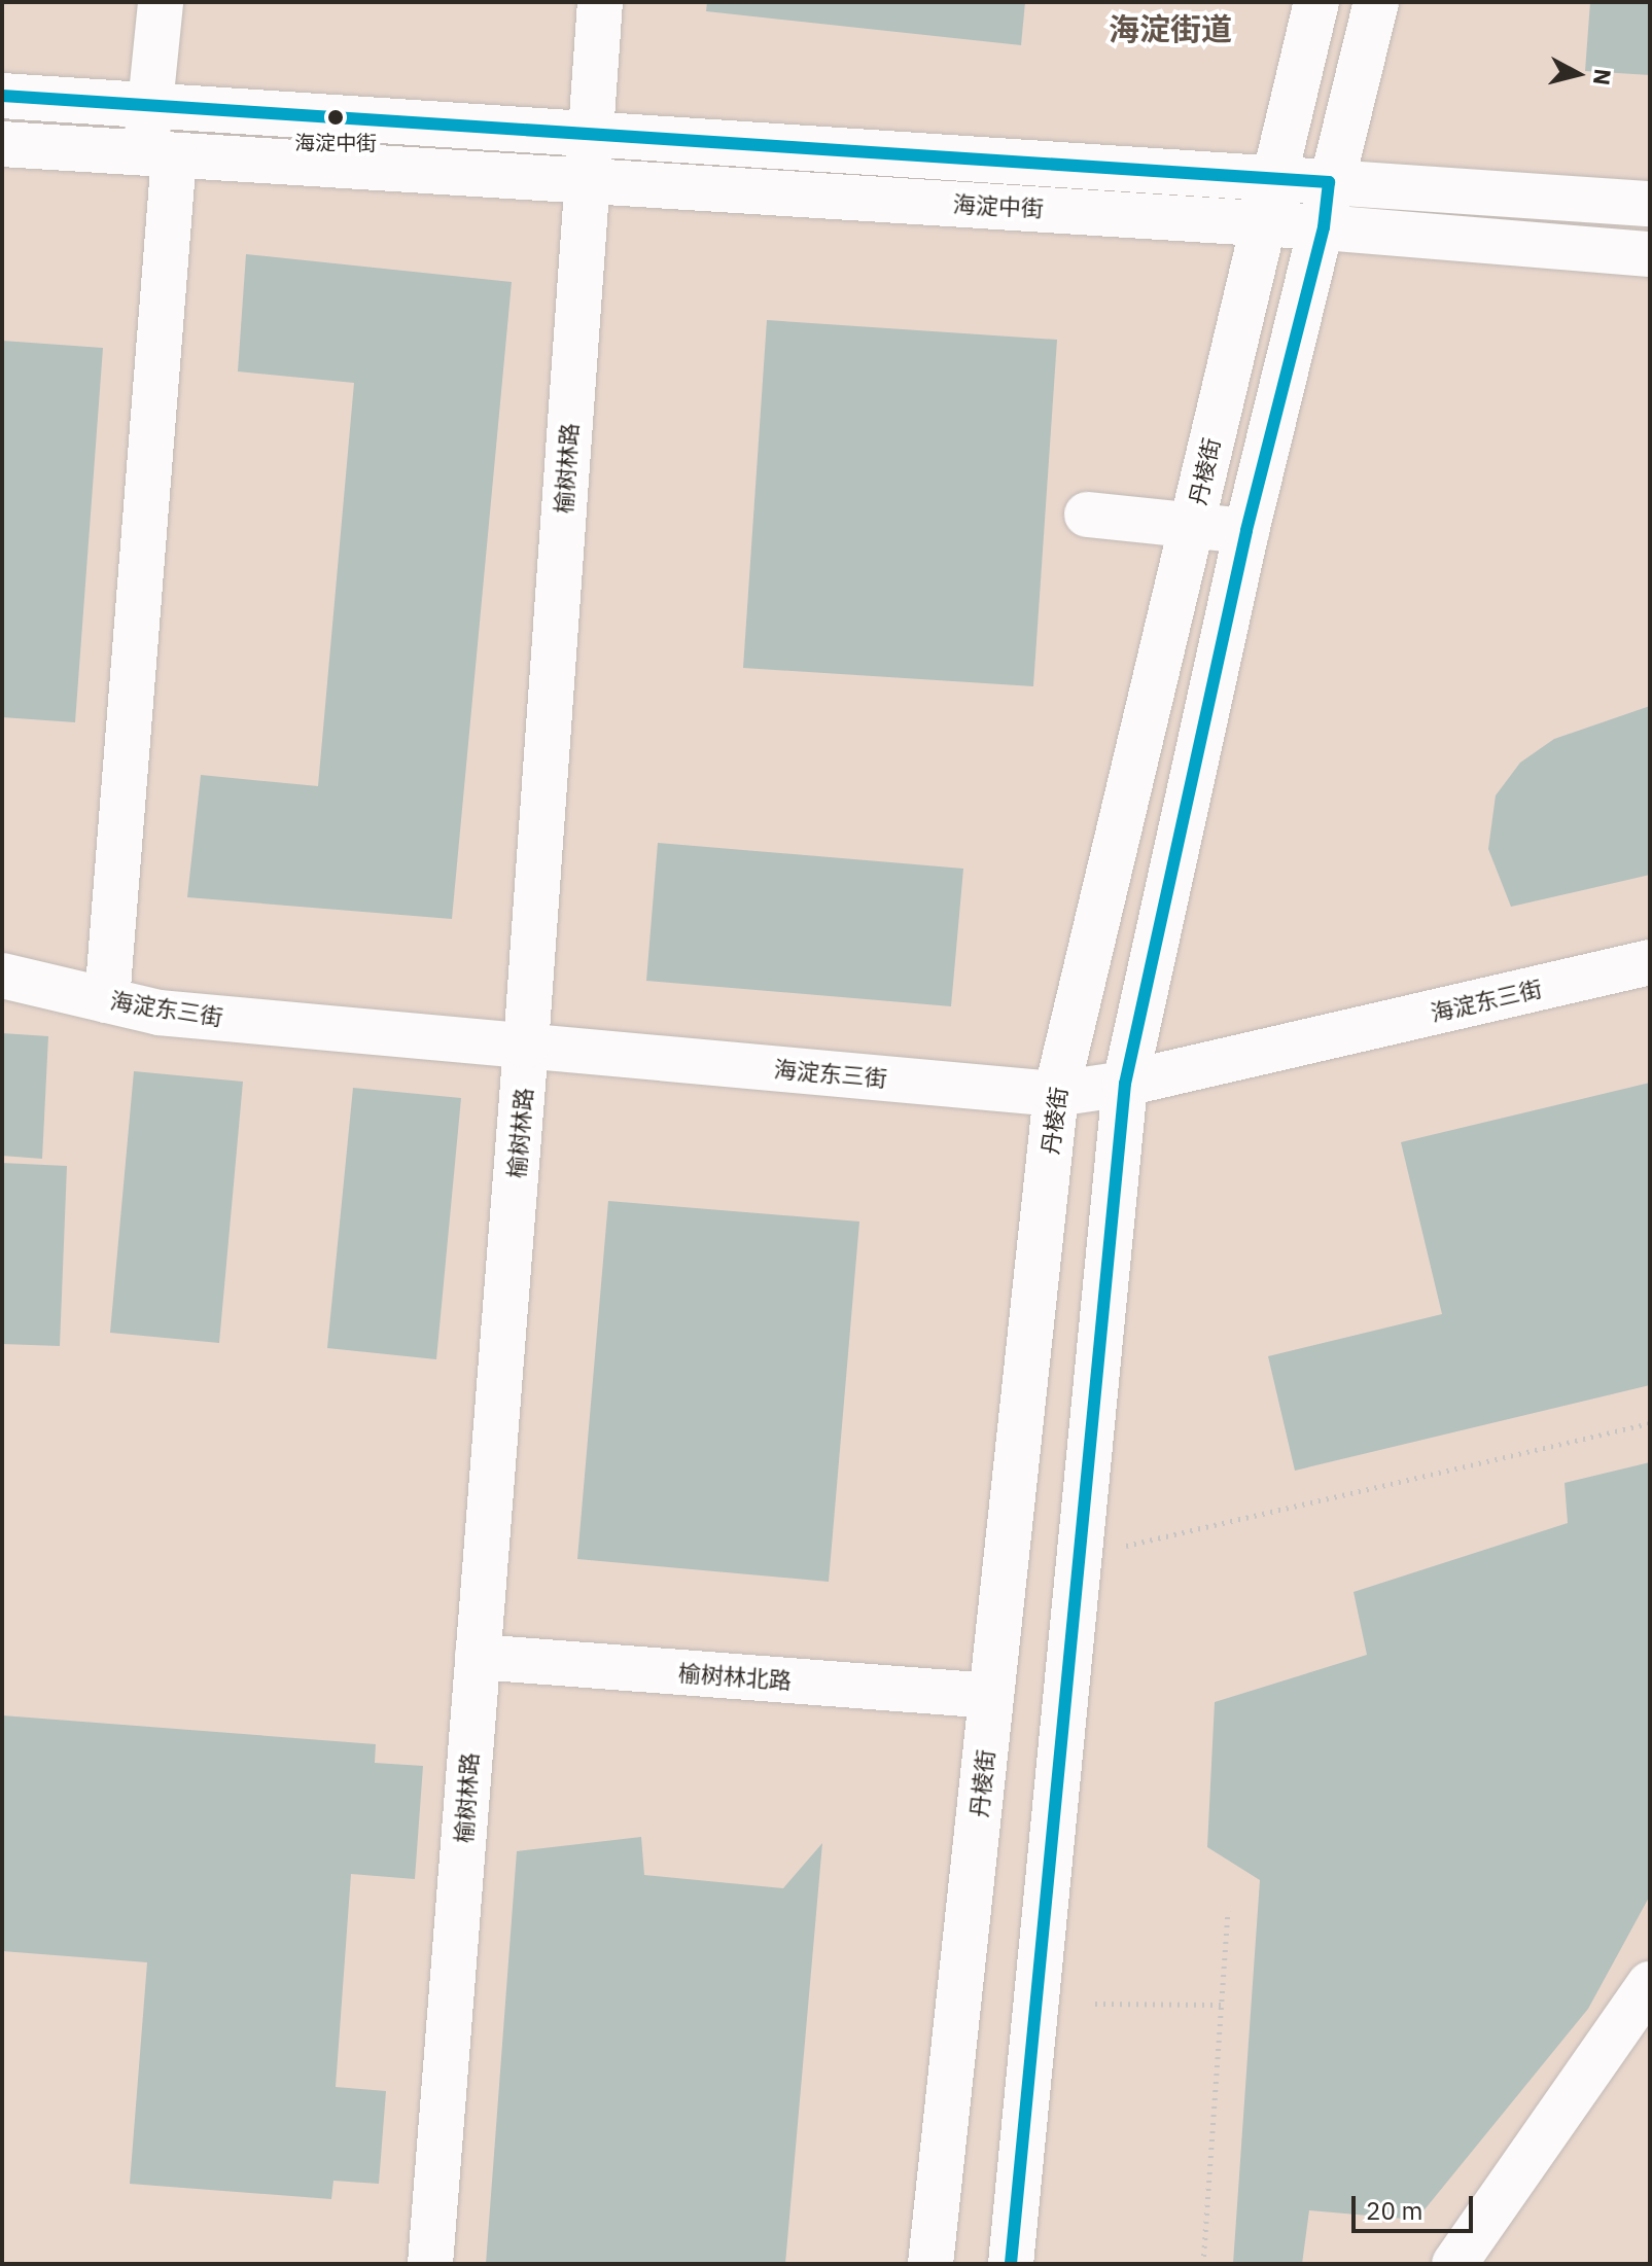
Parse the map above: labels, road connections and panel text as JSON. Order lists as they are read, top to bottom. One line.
{"streets":{"street":["海淀中街","榆树林路","丹棱街","海淀东三街","榆树林北路"]},"crossings":[["海淀中街","榆树林路"],["海淀中街","丹棱街"],["榆树林路","海淀东三街"],["榆树林路","榆树林北路"],["丹棱街","海淀东三街"],["丹棱街","榆树林北路"]],"districts":["海淀街道"],"places":["海淀中街"],"scale_bar":"20 m","north":"right"}
